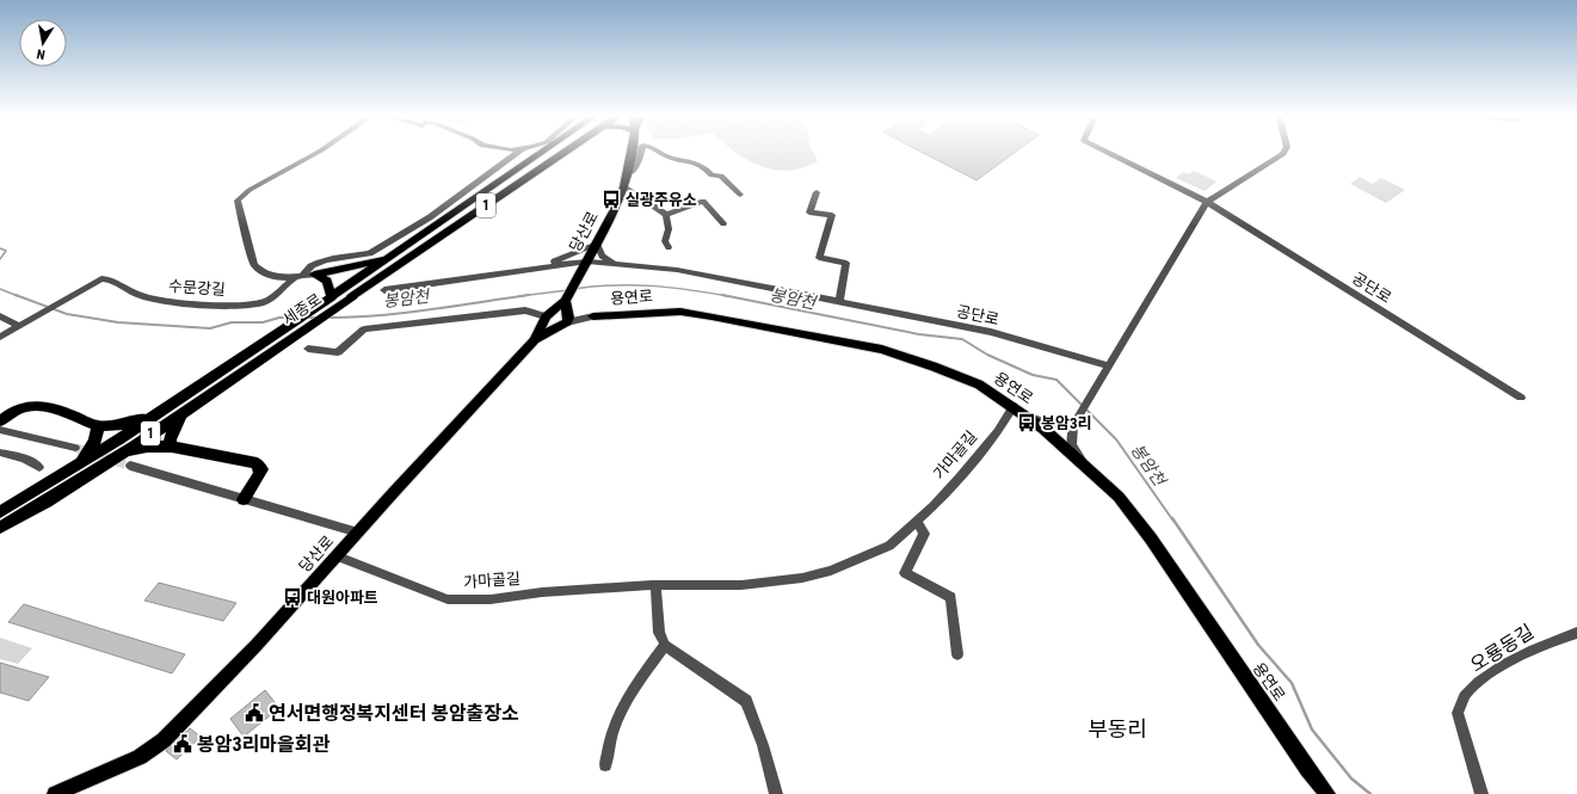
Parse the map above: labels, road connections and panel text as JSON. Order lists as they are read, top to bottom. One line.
{"streets":{"highway":["1","세종로"],"main road":["당산로","용연로"],"street":["수문강길","공단로","가마골길","오룡동길"]},"crossings":[["당산로","공단로"],["당산로","가마골길"],["수문강길","세종로"],["용연로","가마골길"]],"districts":["부동리"],"water":["봉암천"],"places":{"bus stop":["실광주유소","봉암3리","대원아파트"],"public building":["연서면행정복지센터 봉암출장소","봉암3리마을회관"]},"north":"bottom"}
